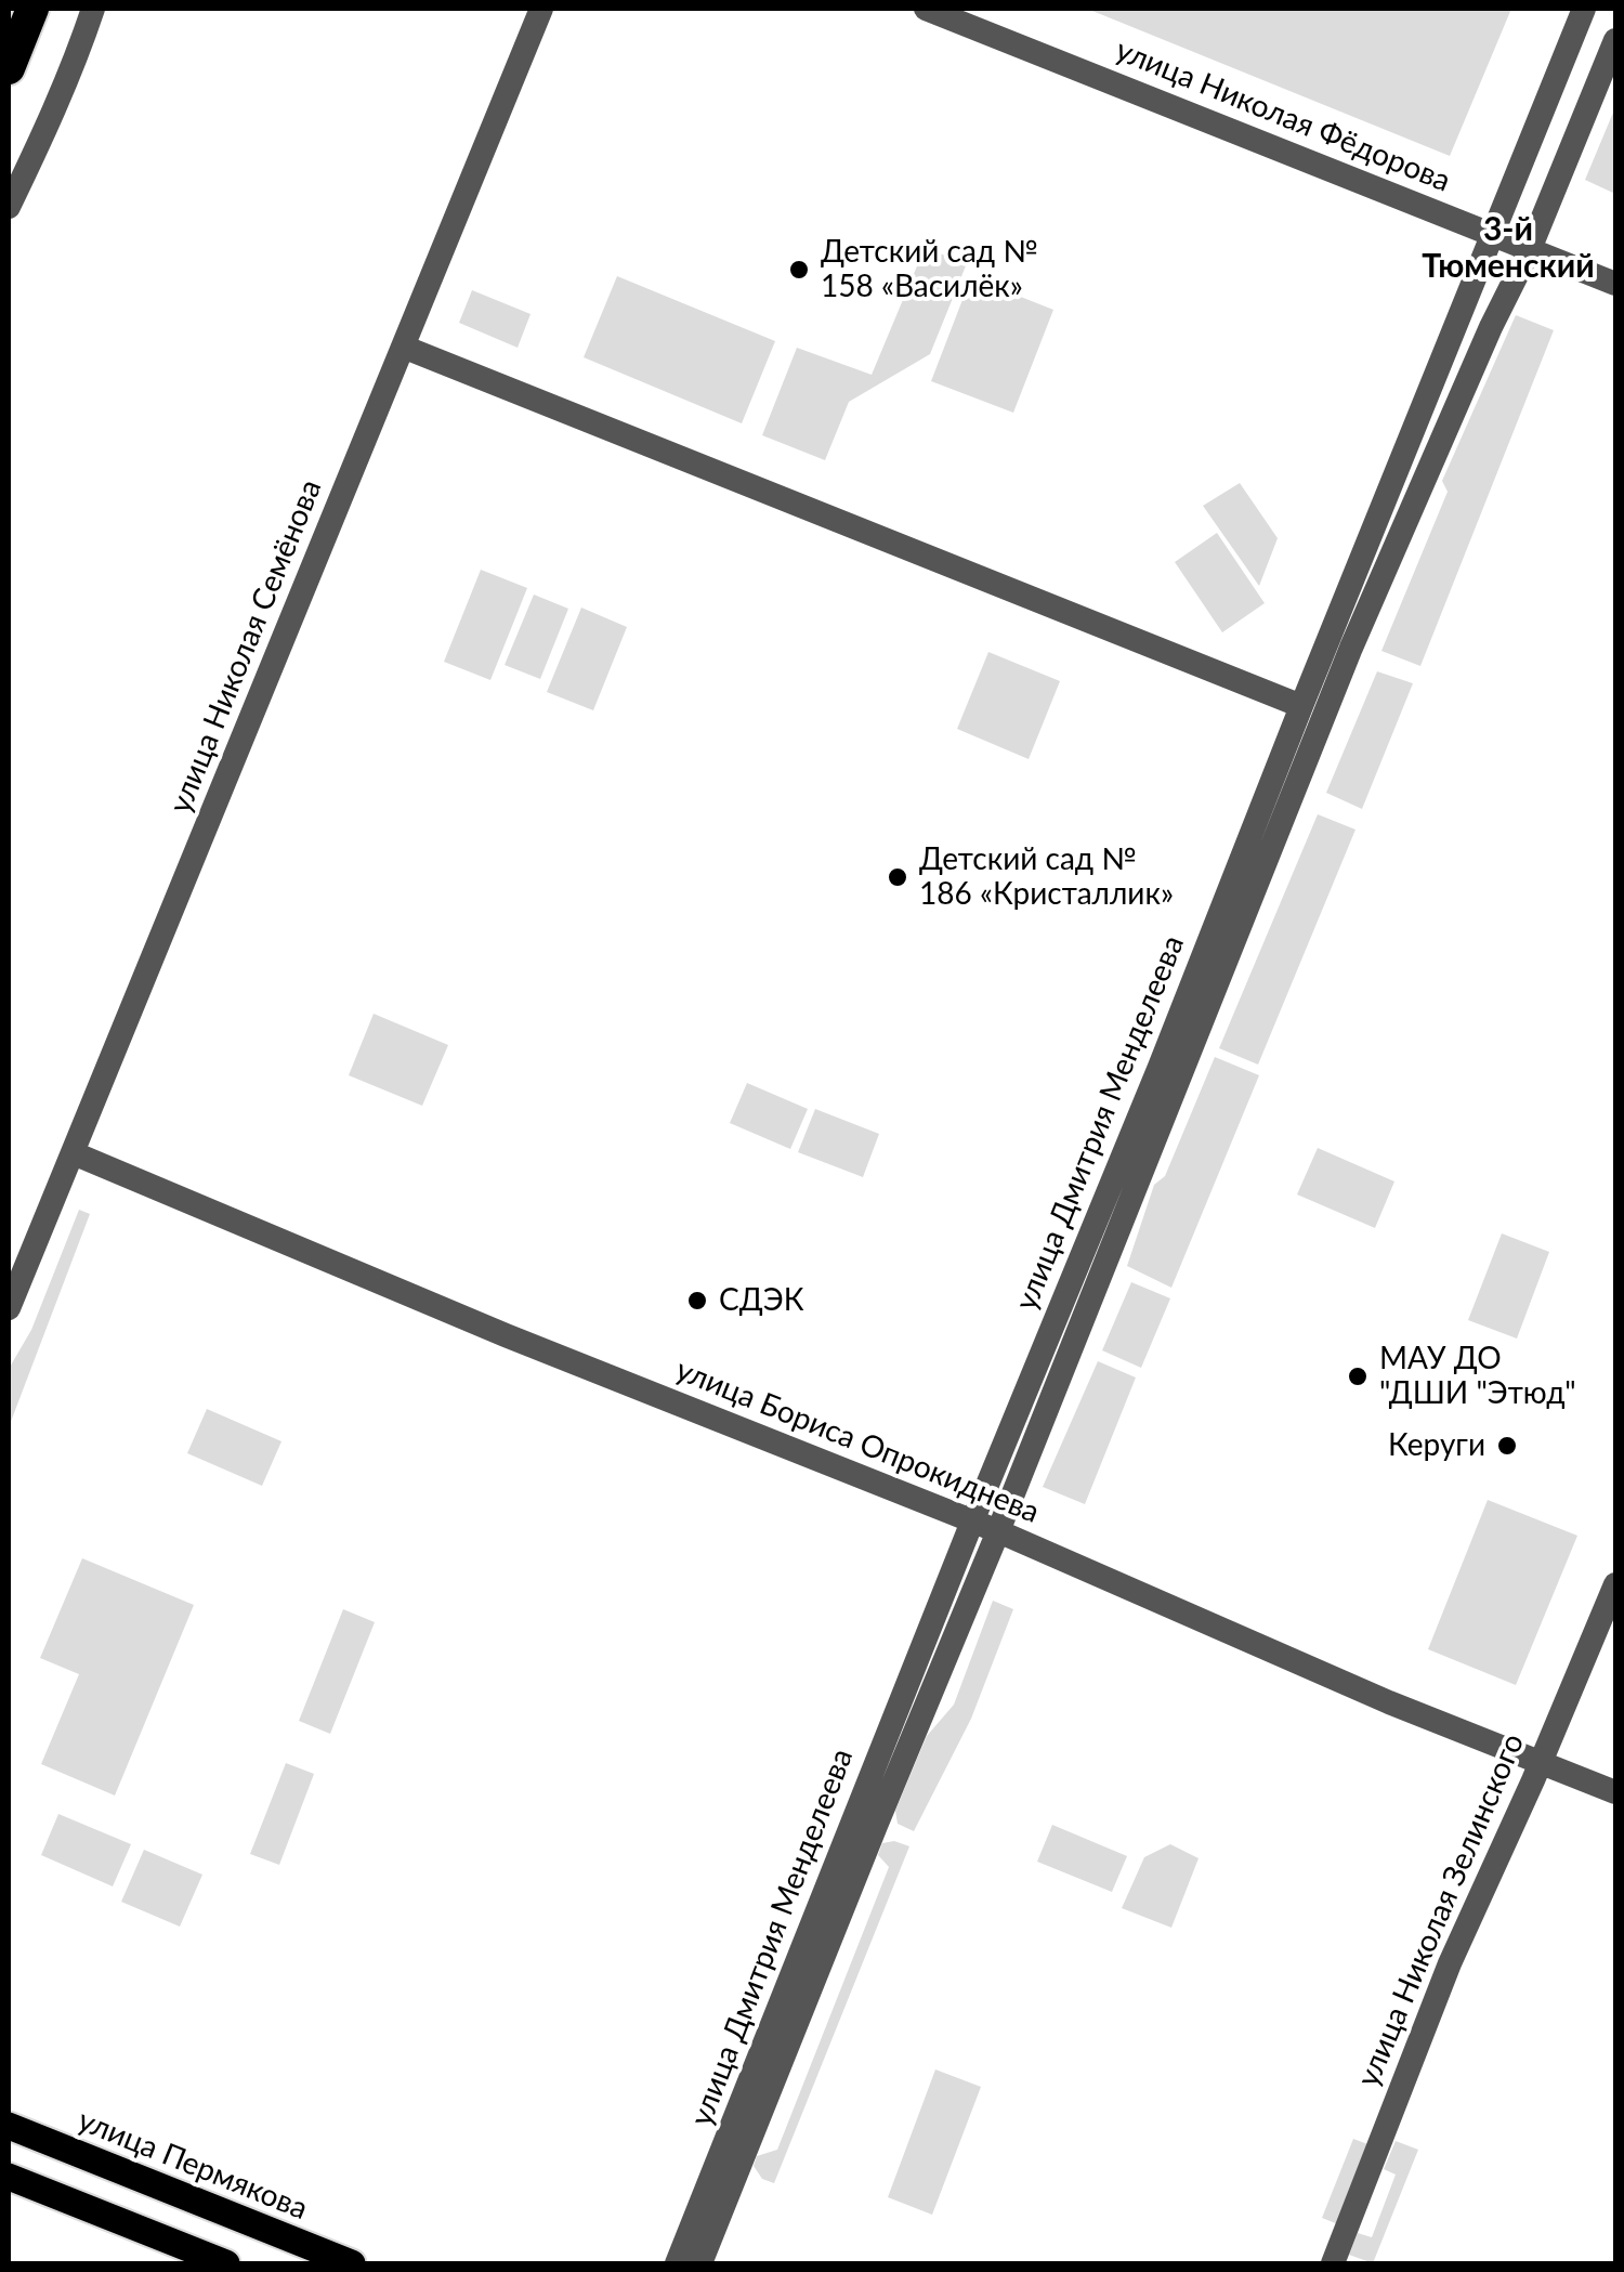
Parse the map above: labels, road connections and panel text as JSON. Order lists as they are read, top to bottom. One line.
{"streets":{"main road":["улица Пермякова"],"street":["улица Николая Фёдорова","улица Николая Семёнова","улица Дмитрия Менделеева","улица Бориса Опрокиднева","улица Николая Зелинского"]},"crossings":[["улица Николая Фёдорова","улица Дмитрия Менделеева"],["улица Николая Семёнова","улица Бориса Опрокиднева"],["улица Дмитрия Менделеева","улица Бориса Опрокиднева"],["улица Бориса Опрокиднева","улица Николая Зелинского"]],"districts":["3-й Тюменский"],"places":["Детский сад № 158 «Василёк»","Детский сад № 186 «Кристаллик»","СДЭК","МАУ ДО \"ДШИ \"Этюд\"","Керуги"]}
